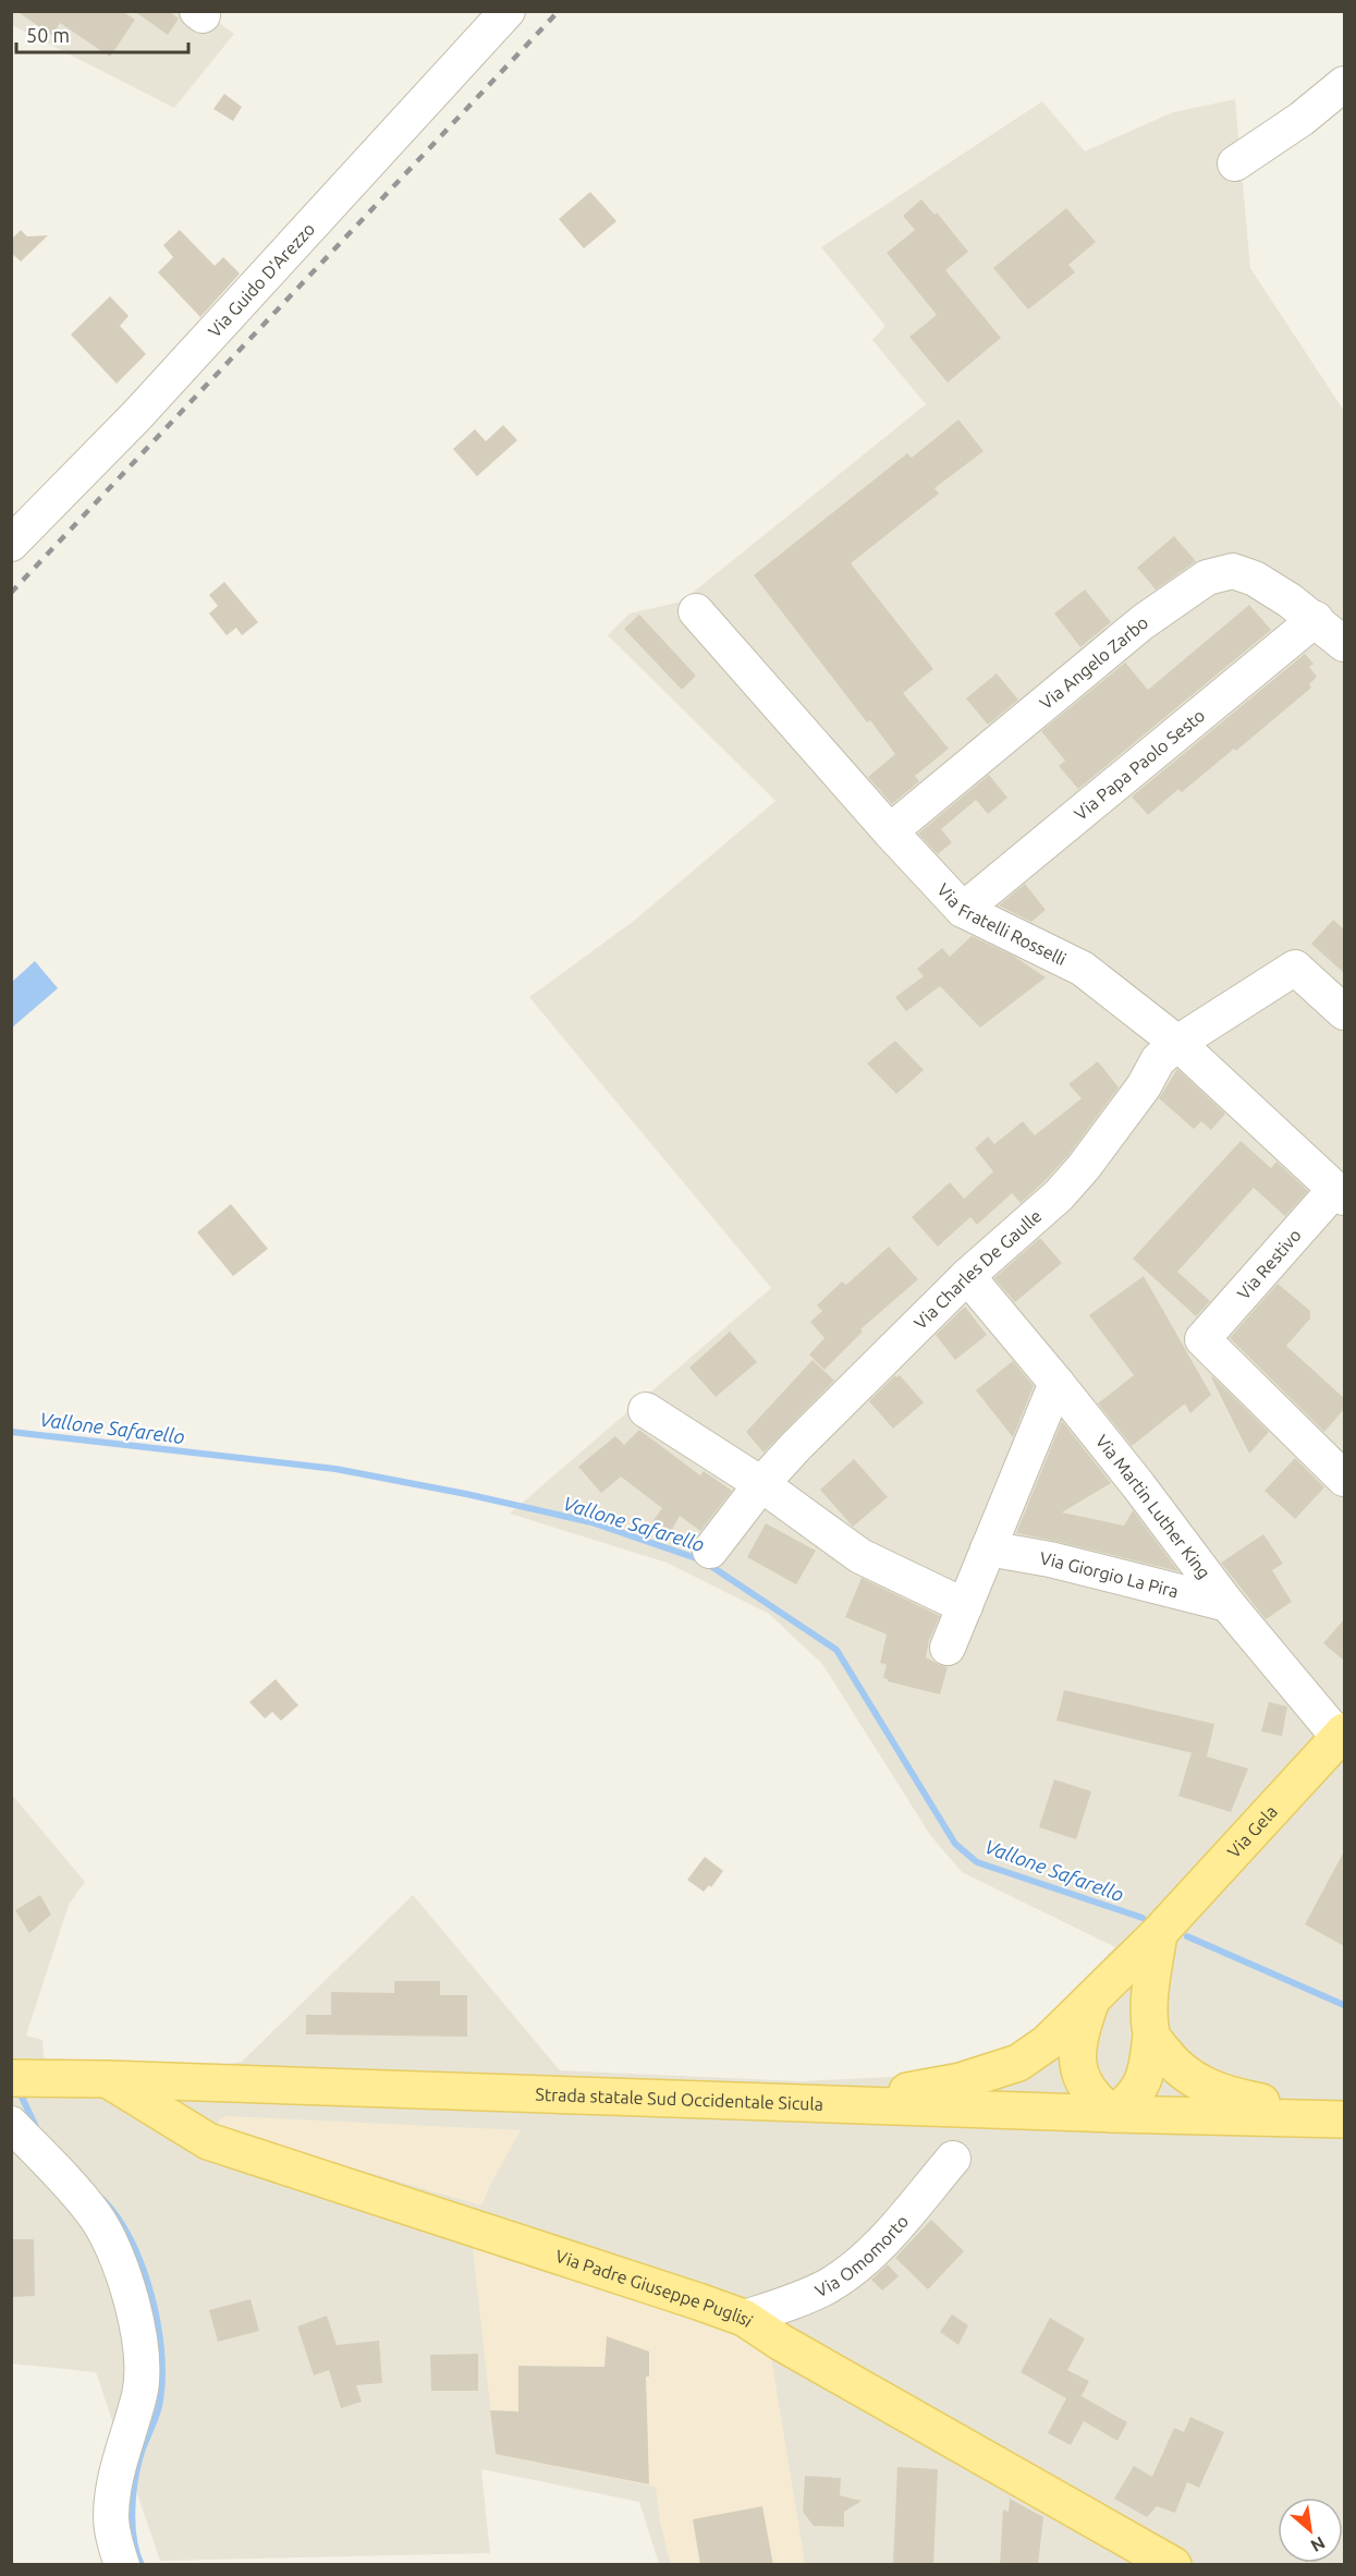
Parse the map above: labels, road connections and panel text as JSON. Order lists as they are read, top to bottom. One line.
{"streets":{"main road":["Via Gela","Strada statale Sud Occidentale Sicula","Via Padre Giuseppe Puglisi"],"street":["Via Guido D'Arezzo","Via Angelo Zarbo","Via Papa Paolo Sesto","Via Fratelli Rosselli","Via Restivo","Via Charles De Gaulle","Via Martin Luther King","Via Giorgio La Pira","Via Omomorto"]},"crossings":[["Via Angelo Zarbo","Via Papa Paolo Sesto"],["Via Angelo Zarbo","Via Fratelli Rosselli"],["Via Papa Paolo Sesto","Via Fratelli Rosselli"],["Via Fratelli Rosselli","Via Restivo"],["Via Fratelli Rosselli","Via Charles De Gaulle"],["Via Charles De Gaulle","Via Martin Luther King"],["Via Martin Luther King","Via Giorgio La Pira"],["Via Martin Luther King","Via Gela"],["Via Gela","Strada statale Sud Occidentale Sicula"],["Strada statale Sud Occidentale Sicula","Via Padre Giuseppe Puglisi"],["Via Omomorto","Via Padre Giuseppe Puglisi"]],"water":["Vallone Safarello"],"scale_bar":"50 m","north":"bottom right"}
